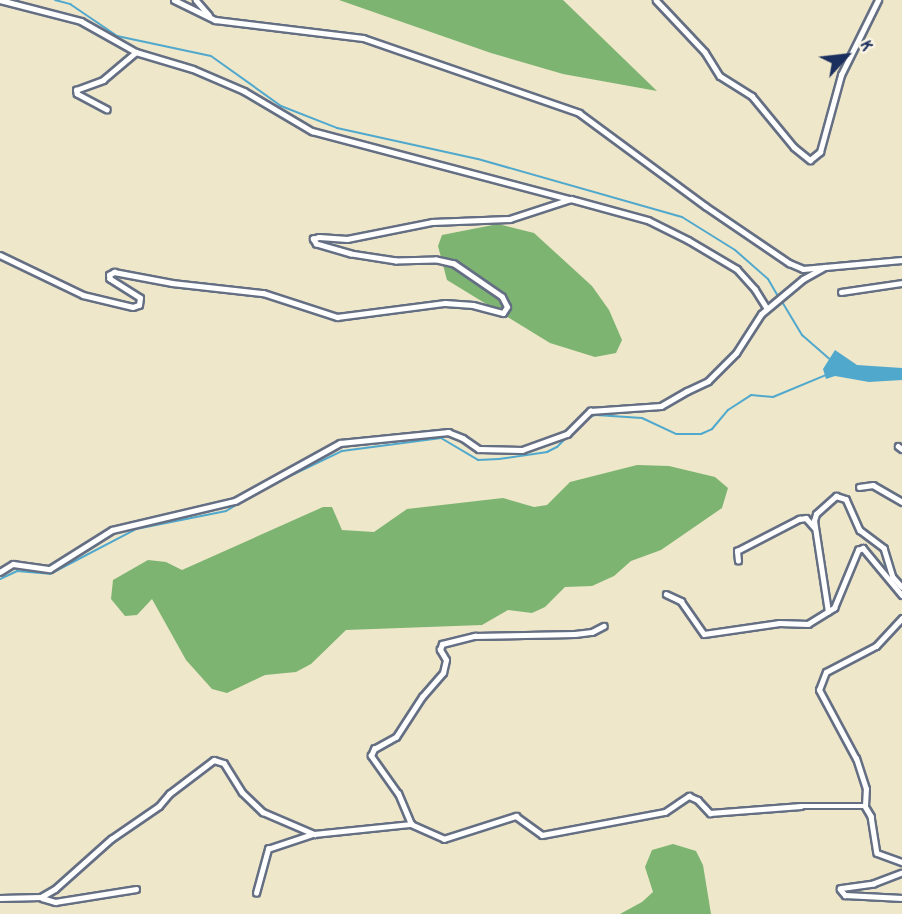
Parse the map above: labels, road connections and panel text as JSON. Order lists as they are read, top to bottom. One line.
{"north":"top right"}
